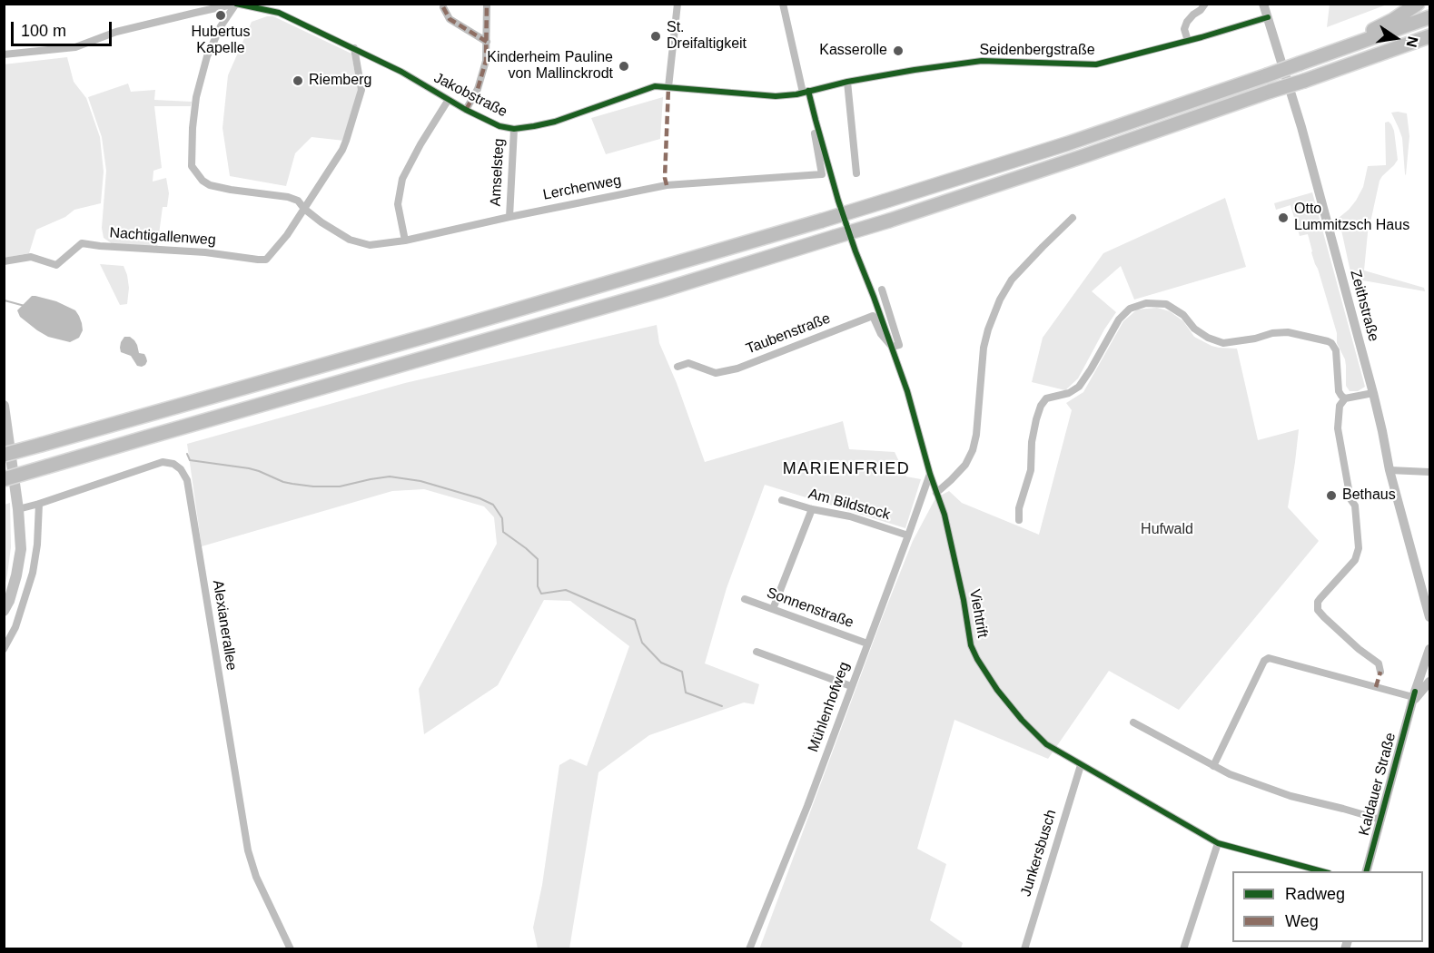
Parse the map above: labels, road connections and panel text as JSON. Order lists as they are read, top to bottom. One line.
{"streets":{"street":["Seidenbergstraße","Jakobstraße","Amselsteg","Lerchenweg","Nachtigallenweg","Zeithstraße","Taubenstraße","Am Bildstock","Sonnenstraße","Viehtrift","Alexianerallee","Mühlenhofweg","Kaldauer Straße","Junkersbusch"]},"crossings":[["Seidenbergstraße","Jakobstraße"],["Seidenbergstraße","Zeithstraße"],["Jakobstraße","Amselsteg"],["Jakobstraße","Lerchenweg"],["Jakobstraße","Nachtigallenweg"],["Amselsteg","Lerchenweg"],["Lerchenweg","Nachtigallenweg"],["Lerchenweg","Viehtrift"],["Taubenstraße","Viehtrift"],["Am Bildstock","Mühlenhofweg"],["Sonnenstraße","Mühlenhofweg"],["Viehtrift","Mühlenhofweg"],["Viehtrift","Junkersbusch"]],"districts":["MARIENFRIED"],"parks":["Hufwald"],"places":["Hubertus Kapelle","St. Dreifaltigkeit","Kasserolle","Kinderheim Pauline von Mallinckrodt","Riemberg","Otto Lummitzsch Haus","Bethaus"],"legend":["Radweg","Weg"],"scale_bar":"100 m","north":"right"}
